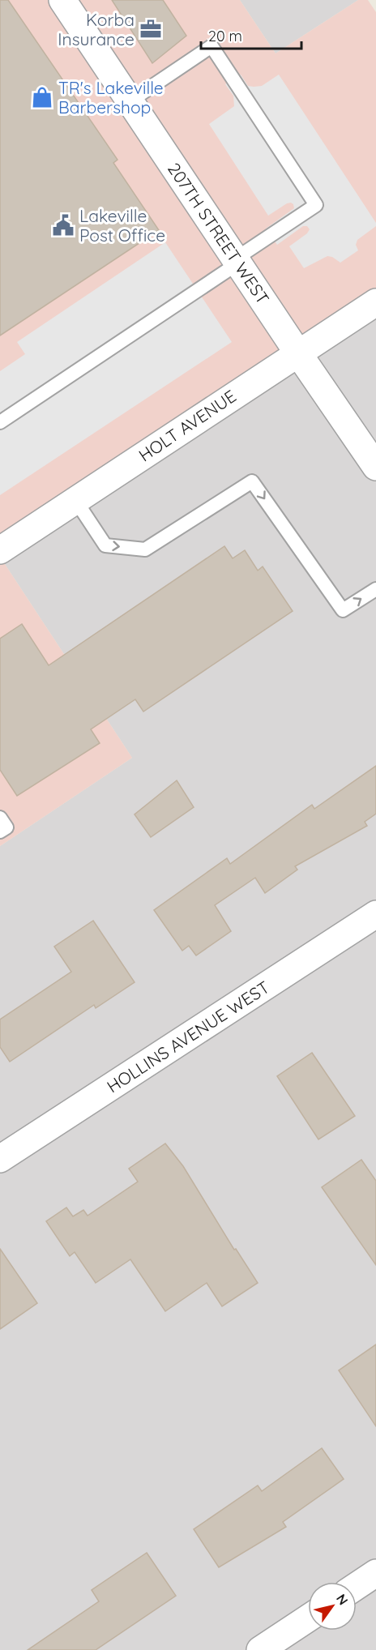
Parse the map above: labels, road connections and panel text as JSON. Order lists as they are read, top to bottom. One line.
{"streets":{"street":["207TH STREET WEST","HOLT AVENUE","HOLLINS AVENUE WEST"]},"crossings":[["207TH STREET WEST","HOLT AVENUE"]],"places":{"office":["Korba Insurance"],"shop":["TR's Lakeville Barbershop"],"public building":["Lakeville Post Office"]},"scale_bar":"20 m","north":"top right"}
